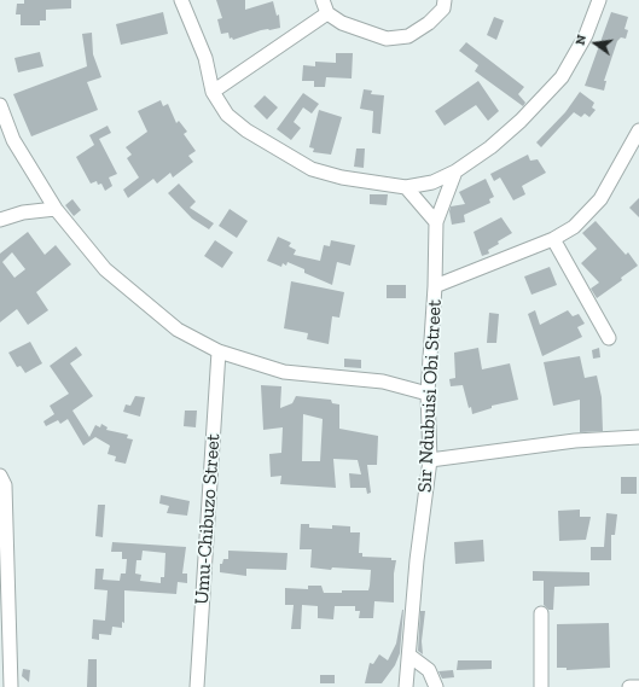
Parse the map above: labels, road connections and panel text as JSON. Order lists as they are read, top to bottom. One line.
{"streets":{"street":["Sir Ndubuisi Obi Street","Umu-Chibuzo Street"]},"north":"left"}
